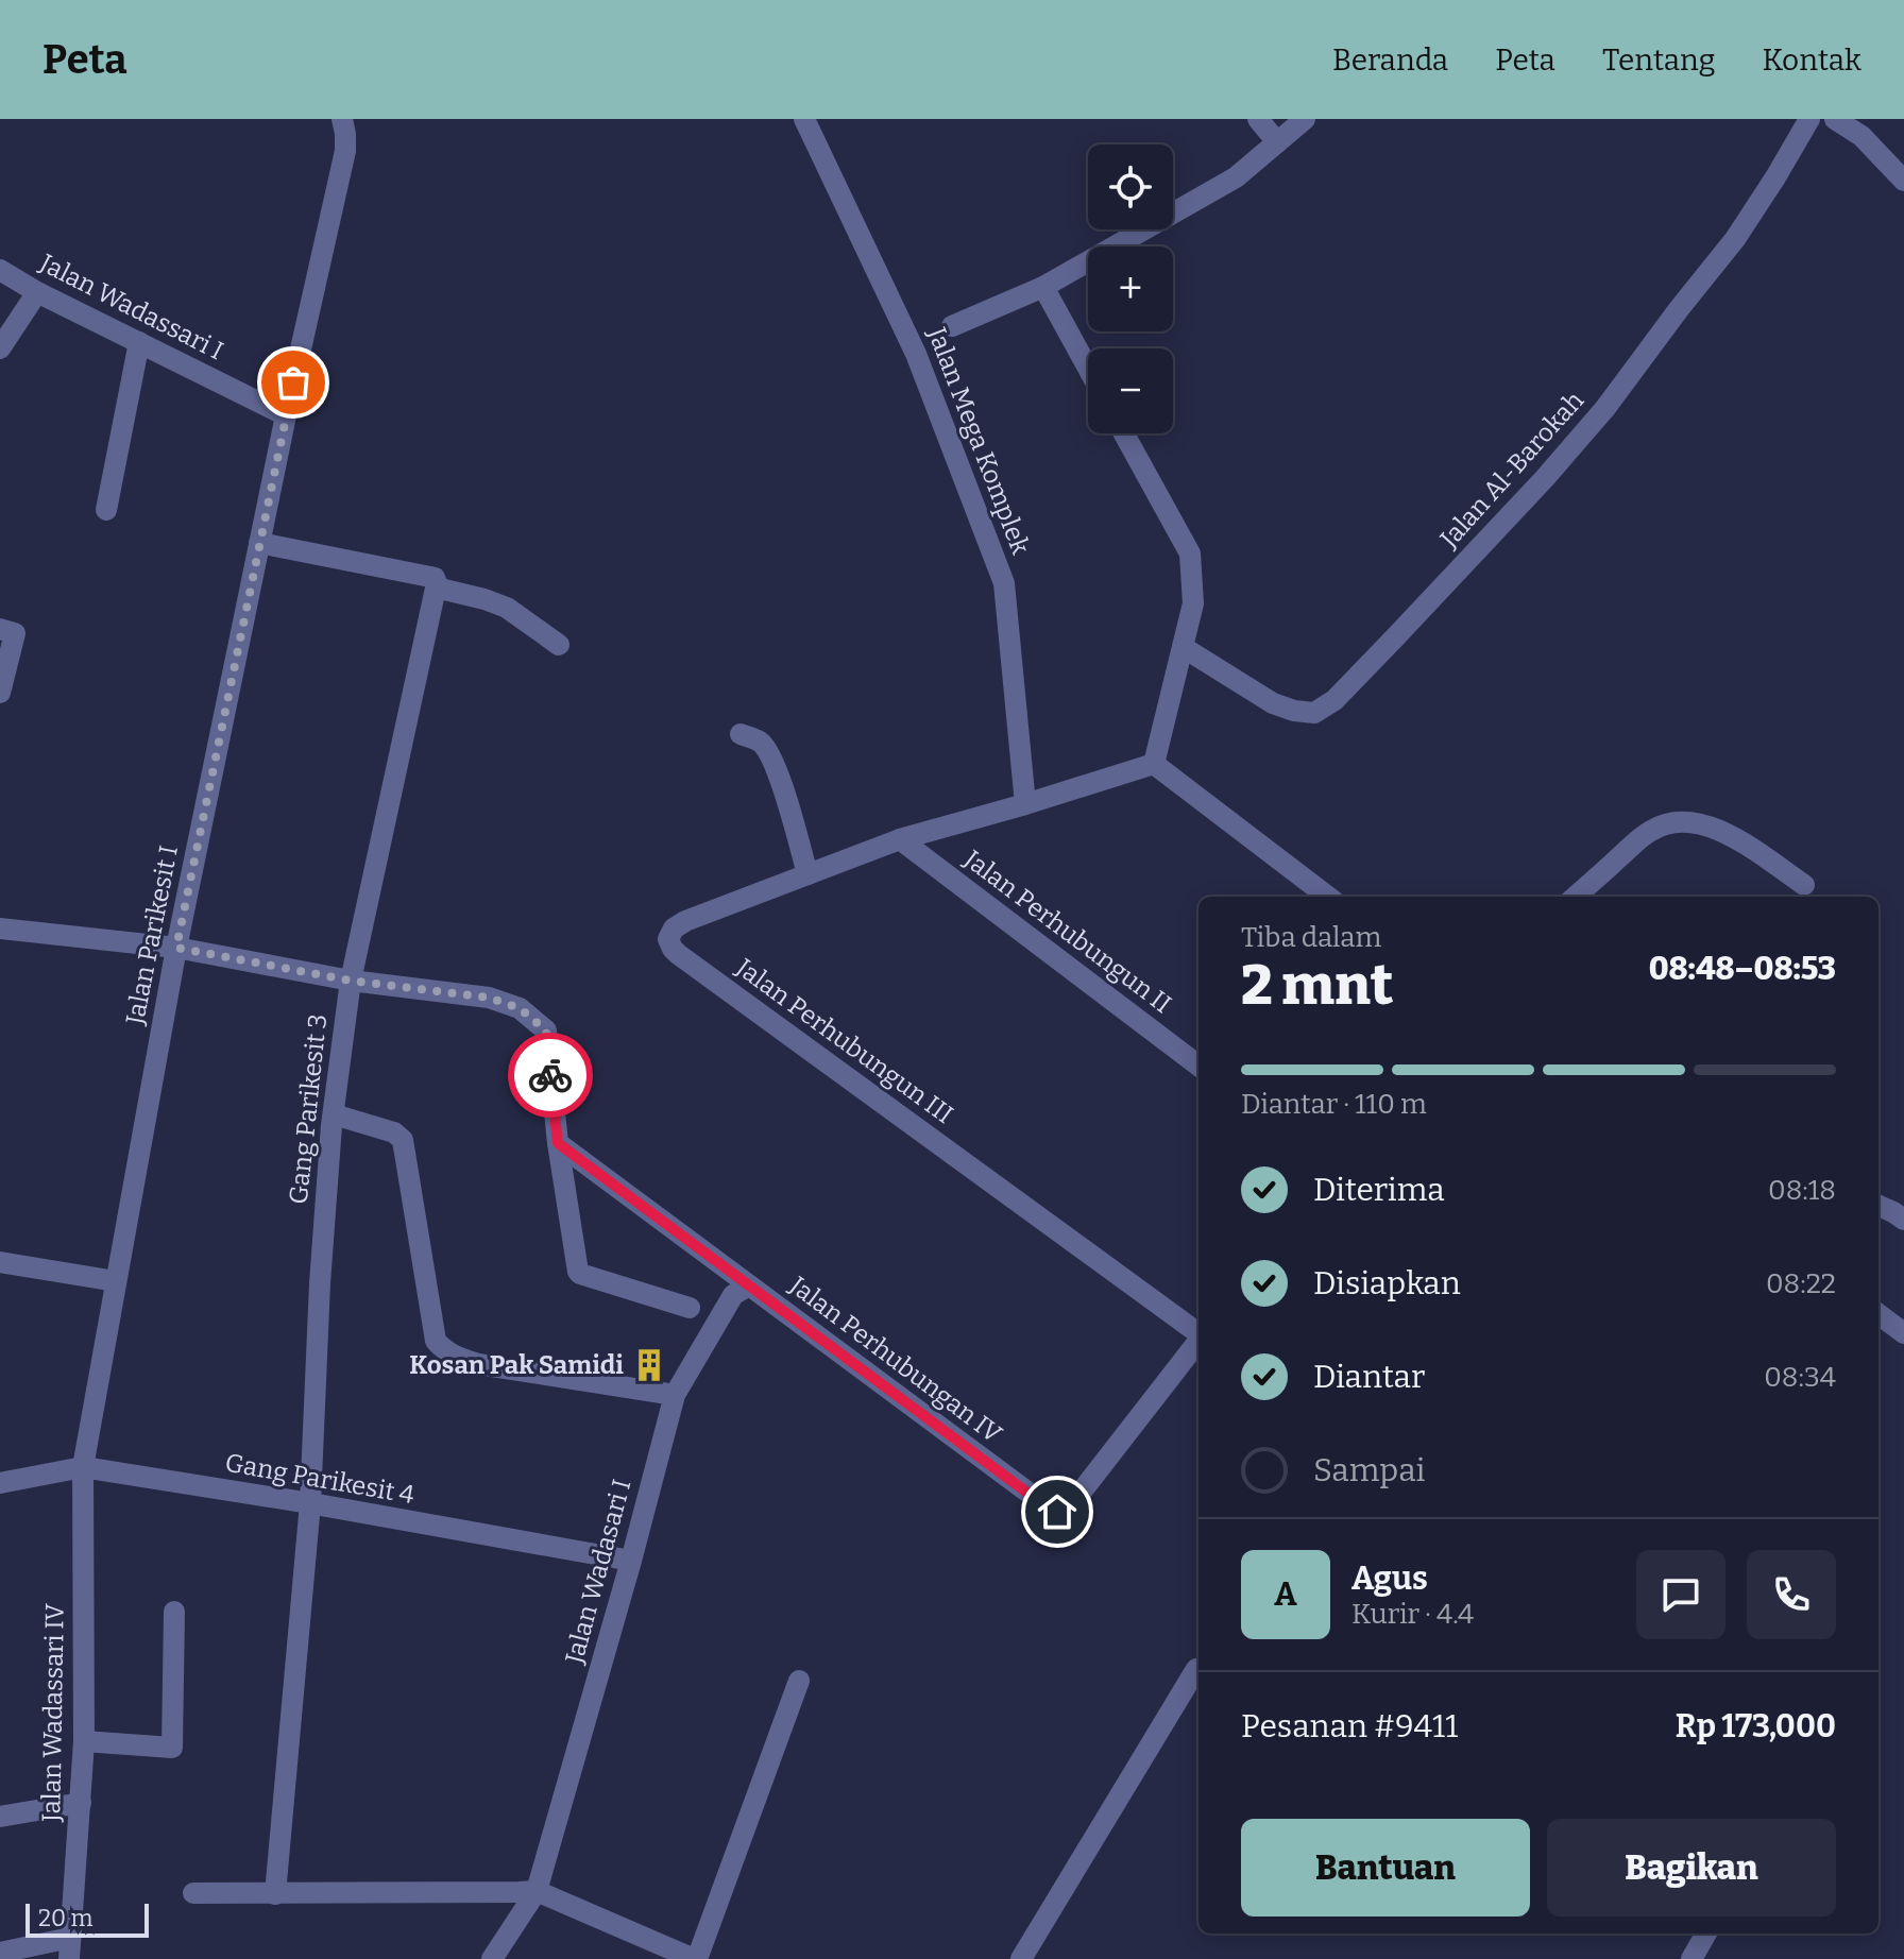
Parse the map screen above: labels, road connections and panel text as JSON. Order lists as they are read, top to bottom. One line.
{"streets":{"street":["Jalan Wadassari I","Jalan Mega Komplek","Jalan Al-Barokah","Jalan Perhubungun II","Jalan Parikesit I","Jalan Perhubungun III","Gang Parikesit 3","Jalan Perhubungan IV","Gang Parikesit 4","Jalan Wadasari I","Jalan Wadassari IV"]},"crossings":[["Jalan Wadassari I","Jalan Parikesit I"],["Jalan Mega Komplek","Jalan Perhubungun III"],["Jalan Perhubungun II","Jalan Perhubungun III"],["Jalan Parikesit I","Gang Parikesit 4"],["Jalan Parikesit I","Jalan Wadassari IV"],["Gang Parikesit 3","Gang Parikesit 4"],["Jalan Perhubungan IV","Jalan Wadasari I"],["Gang Parikesit 4","Jalan Wadasari I"],["Gang Parikesit 4","Jalan Wadassari IV"]],"places":{"building":["Kosan Pak Samidi"]},"scale_bar":"20 m","page":{"header":"Peta","nav":["Beranda","Peta","Tentang","Kontak"],"map_buttons":["+","−"],"heading":["2 mnt","Tiba dalam","08:48–08:53"],"panel":["Agus","Kurir · 4.4","Pesanan #9411","Rp 173,000"],"bar":"Diantar · 110 m","list":[["Diterima","08:18"],["Disiapkan","08:22"],["Diantar","08:34"],"Sampai"],"round":"A","buttons":["Bantuan","Bagikan"],"scale":"20 m"}}
